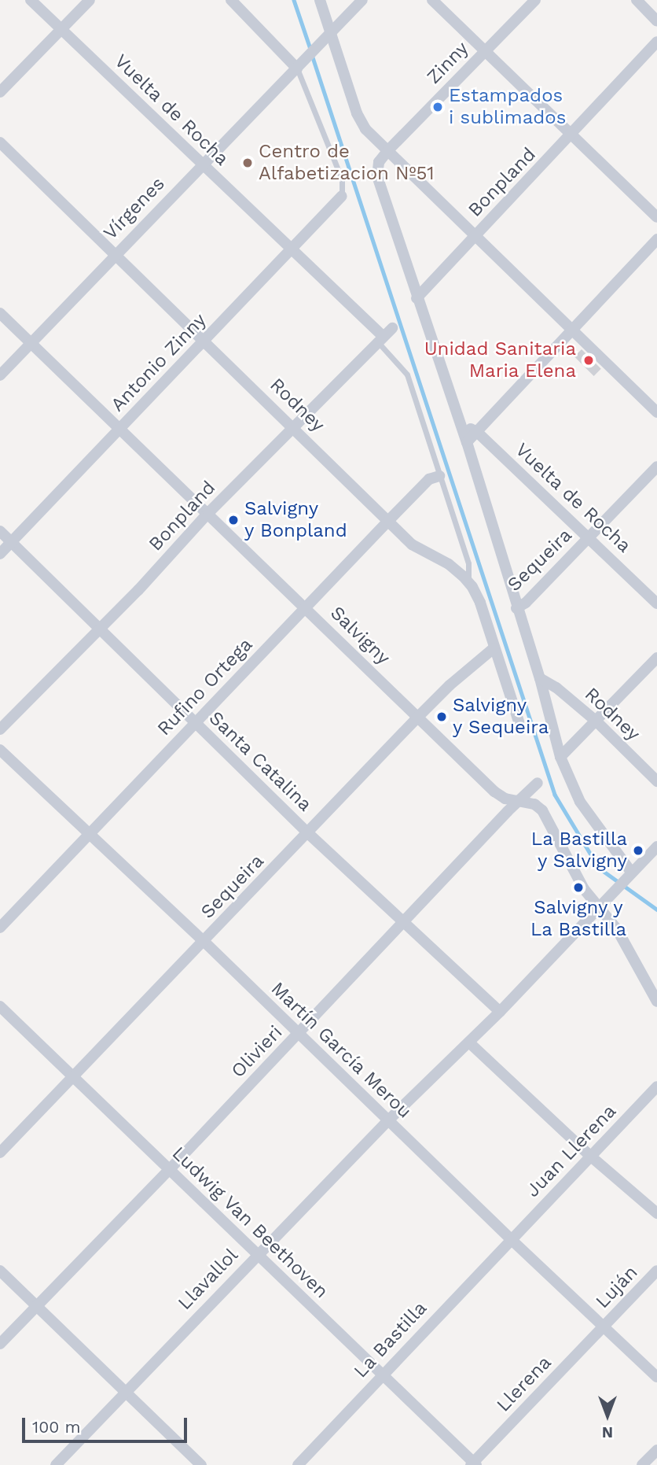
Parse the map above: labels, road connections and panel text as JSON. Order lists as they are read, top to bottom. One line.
{"streets":{"street":["Zinny","Vuelta de Rocha","Bonpland","Vírgenes","Antonio Zinny","Rodney","Sequeira","Salvigny","Rufino Ortega","Santa Catalina","Martín García Merou","Olivieri","Juan Llerena","Ludwig Van Beethoven","Llavallol","Luján","La Bastilla","Llerena"]},"crossings":[["Vuelta de Rocha","Bonpland"],["Vuelta de Rocha","Vírgenes"],["Vuelta de Rocha","Antonio Zinny"],["Vuelta de Rocha","Sequeira"],["Bonpland","Rodney"],["Bonpland","Salvigny"],["Bonpland","Santa Catalina"],["Vírgenes","Rodney"],["Vírgenes","Salvigny"],["Antonio Zinny","Rodney"],["Antonio Zinny","Salvigny"],["Antonio Zinny","Santa Catalina"],["Rodney","Sequeira"],["Rodney","Rufino Ortega"],["Sequeira","Salvigny"],["Sequeira","Santa Catalina"],["Sequeira","Martín García Merou"],["Sequeira","Ludwig Van Beethoven"],["Salvigny","Rufino Ortega"],["Salvigny","Olivieri"],["Rufino Ortega","Santa Catalina"],["Rufino Ortega","Martín García Merou"],["Santa Catalina","Olivieri"],["Martín García Merou","Olivieri"],["Martín García Merou","Juan Llerena"],["Martín García Merou","Llavallol"],["Martín García Merou","Luján"],["Martín García Merou","La Bastilla"],["Martín García Merou","Llerena"],["Olivieri","Ludwig Van Beethoven"],["Juan Llerena","La Bastilla"],["Ludwig Van Beethoven","Llavallol"],["Ludwig Van Beethoven","La Bastilla"],["Ludwig Van Beethoven","Llerena"],["Luján","Llerena"]],"places":["Estampados i sublimados","Centro de Alfabetizacion Nº51","Unidad Sanitaria Maria Elena","Salvigny y Bonpland","Salvigny y Sequeira","La Bastilla y Salvigny","Salvigny y La Bastilla"],"scale_bar":"100 m","north":"bottom"}
